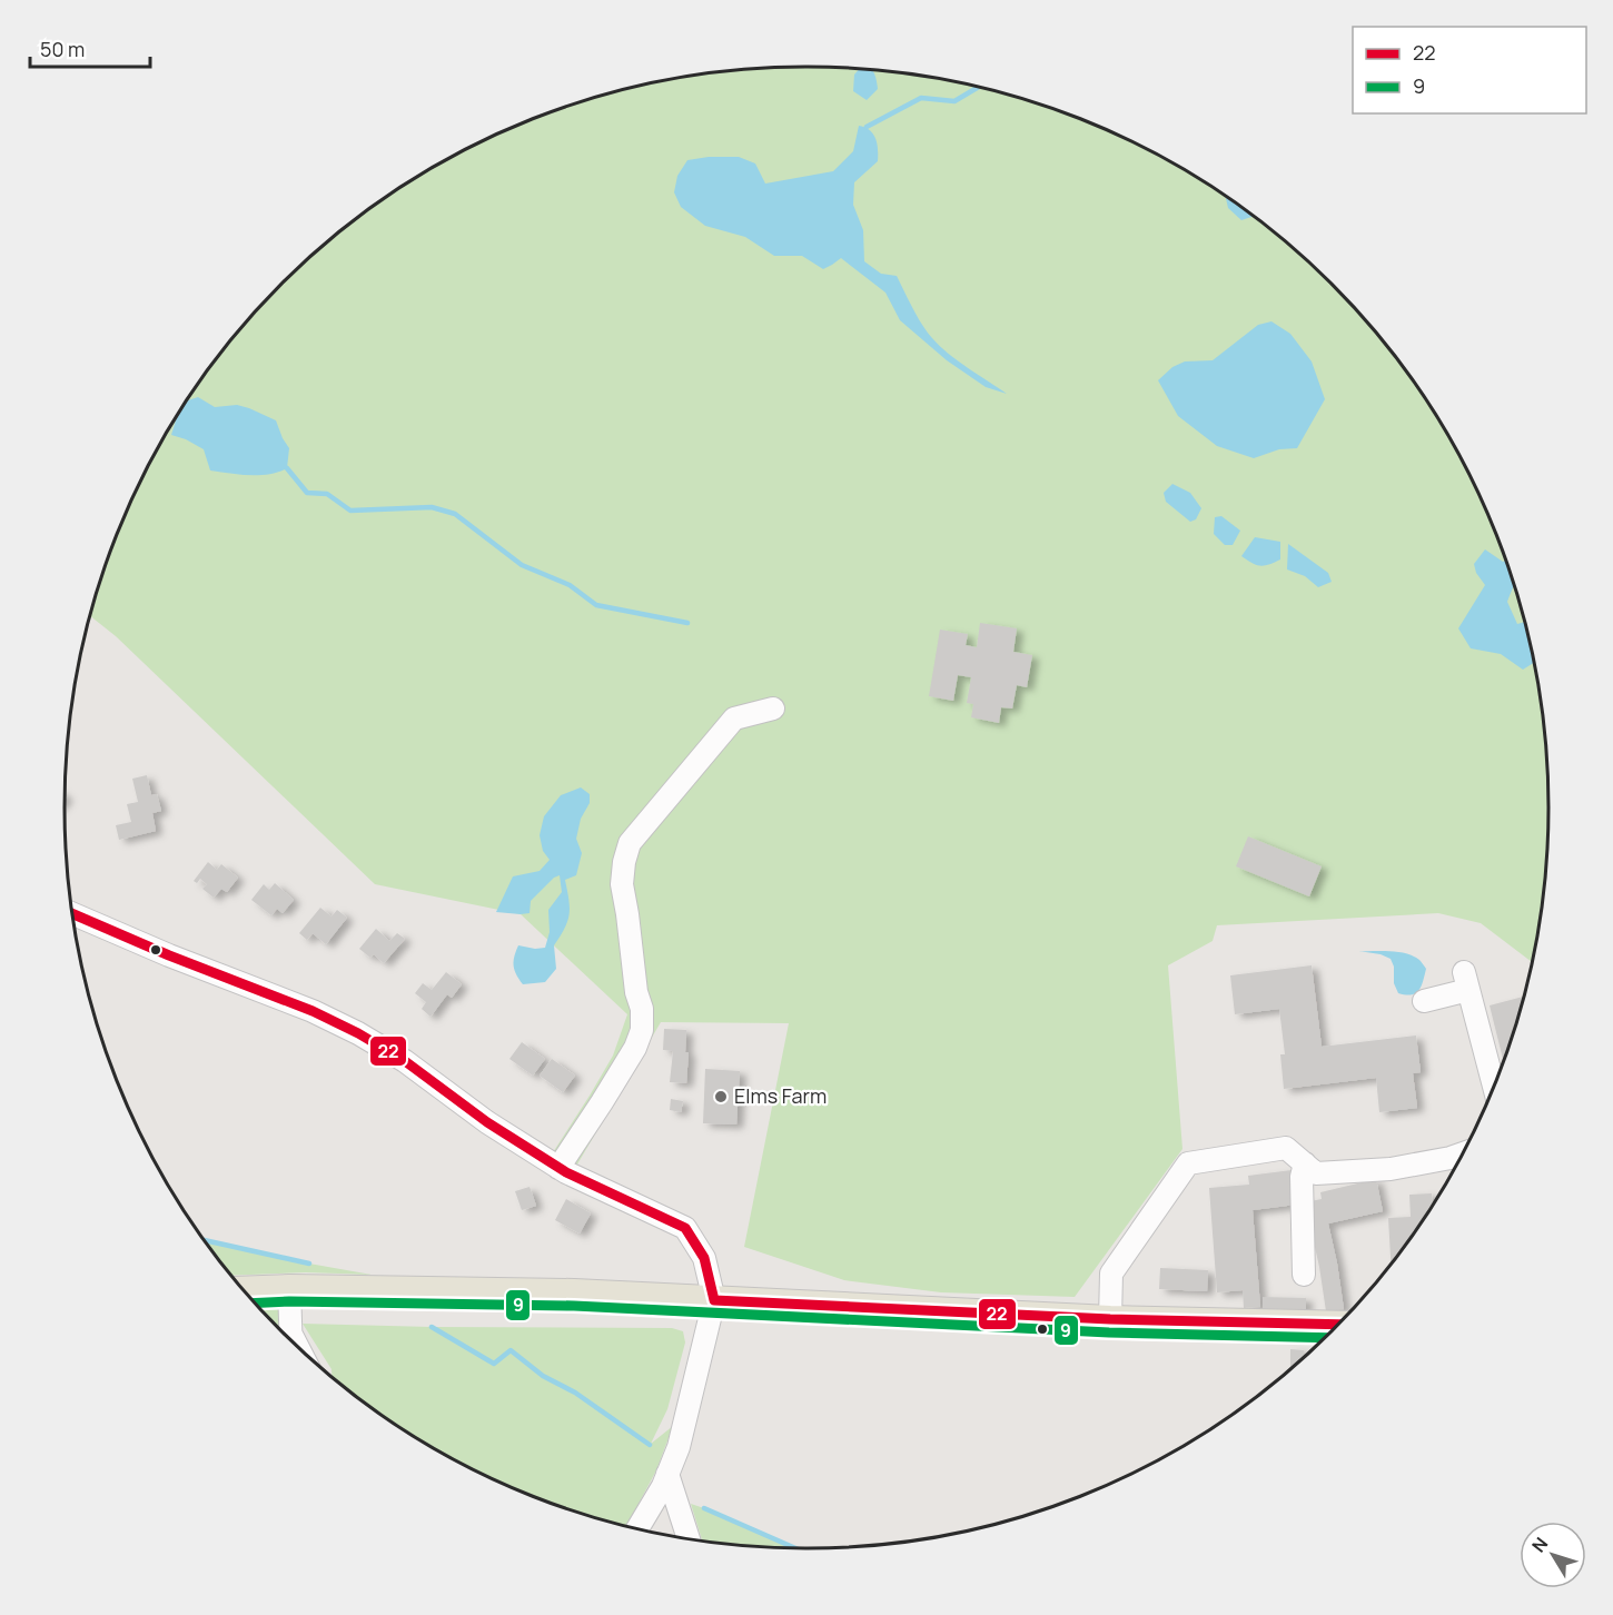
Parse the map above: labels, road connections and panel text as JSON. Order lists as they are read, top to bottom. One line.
{"places":["Elms Farm"],"lines":["transit line 22","transit line 9"],"legend":["22","9"],"scale_bar":"50 m","north":"top left"}
